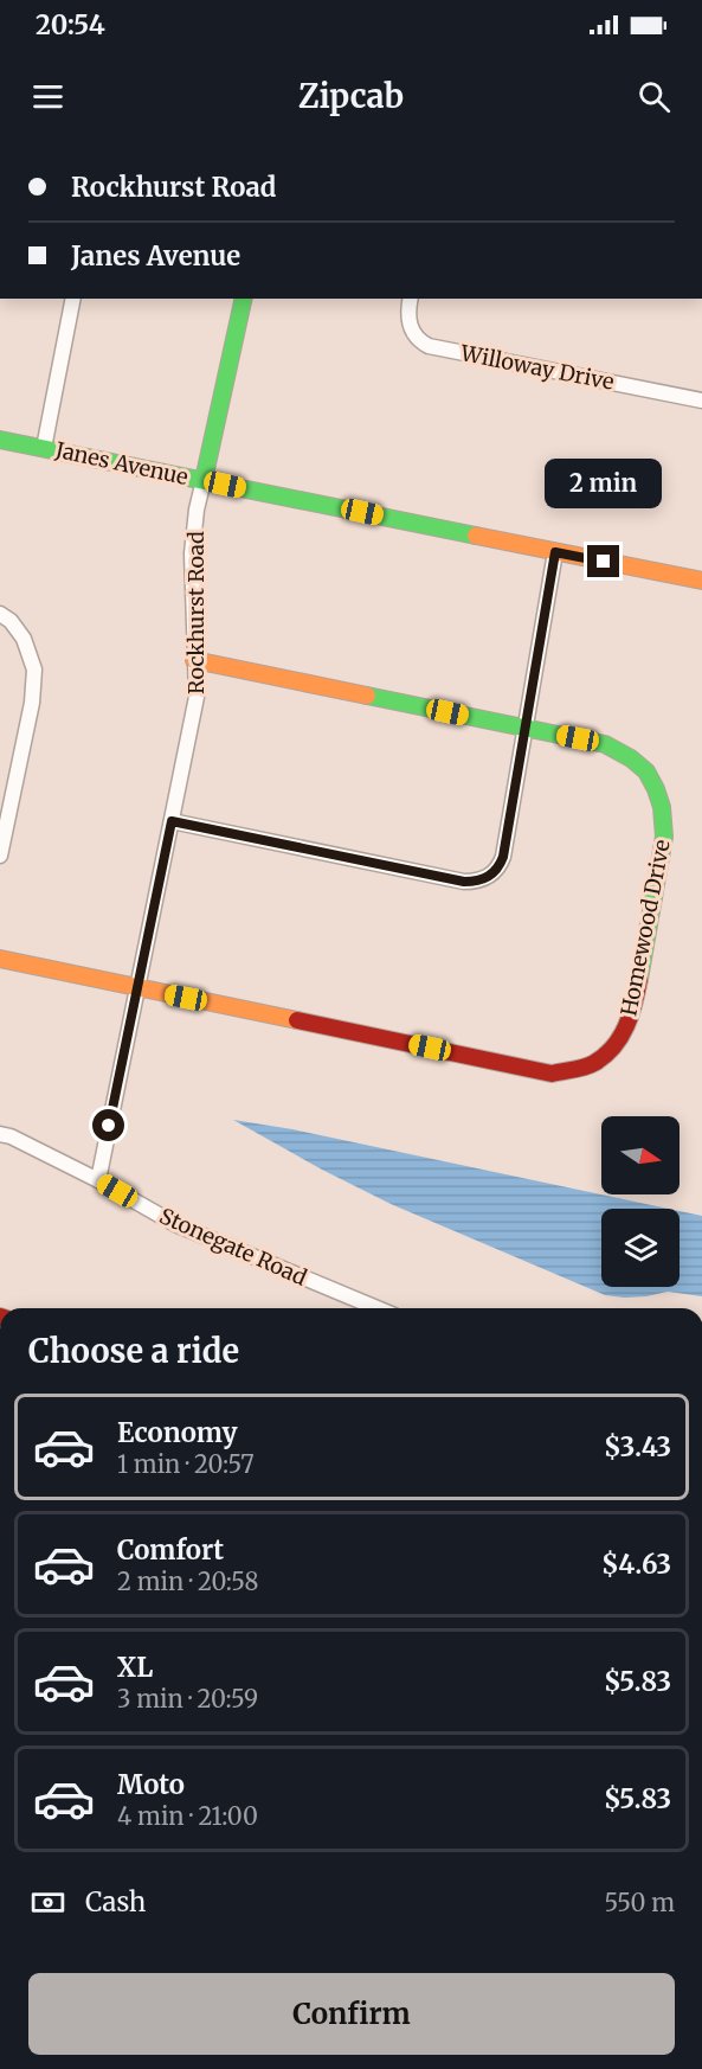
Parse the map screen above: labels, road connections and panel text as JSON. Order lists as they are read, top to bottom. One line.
{"streets":{"main road":["Janes Avenue","Rockhurst Road","Homewood Drive"],"street":["Willoway Drive","Stonegate Road"]},"crossings":[["Janes Avenue","Rockhurst Road"],["Rockhurst Road","Homewood Drive"],["Rockhurst Road","Stonegate Road"]],"north":"right","page":{"status":"20:54","header":"Zipcab","banner":["Rockhurst Road","Janes Avenue"],"bubble":"2 min","heading":"Choose a ride","list":[{"name":"Economy","note":"1 min · 20:57","value":"$3.43"},{"name":"Comfort","note":"2 min · 20:58","value":"$4.63"},{"name":"XL","note":"3 min · 20:59","value":"$5.83"},{"name":"Moto","note":"4 min · 21:00","value":"$5.83"}],"pay":["Cash","550 m"],"buttons":"Confirm"}}
